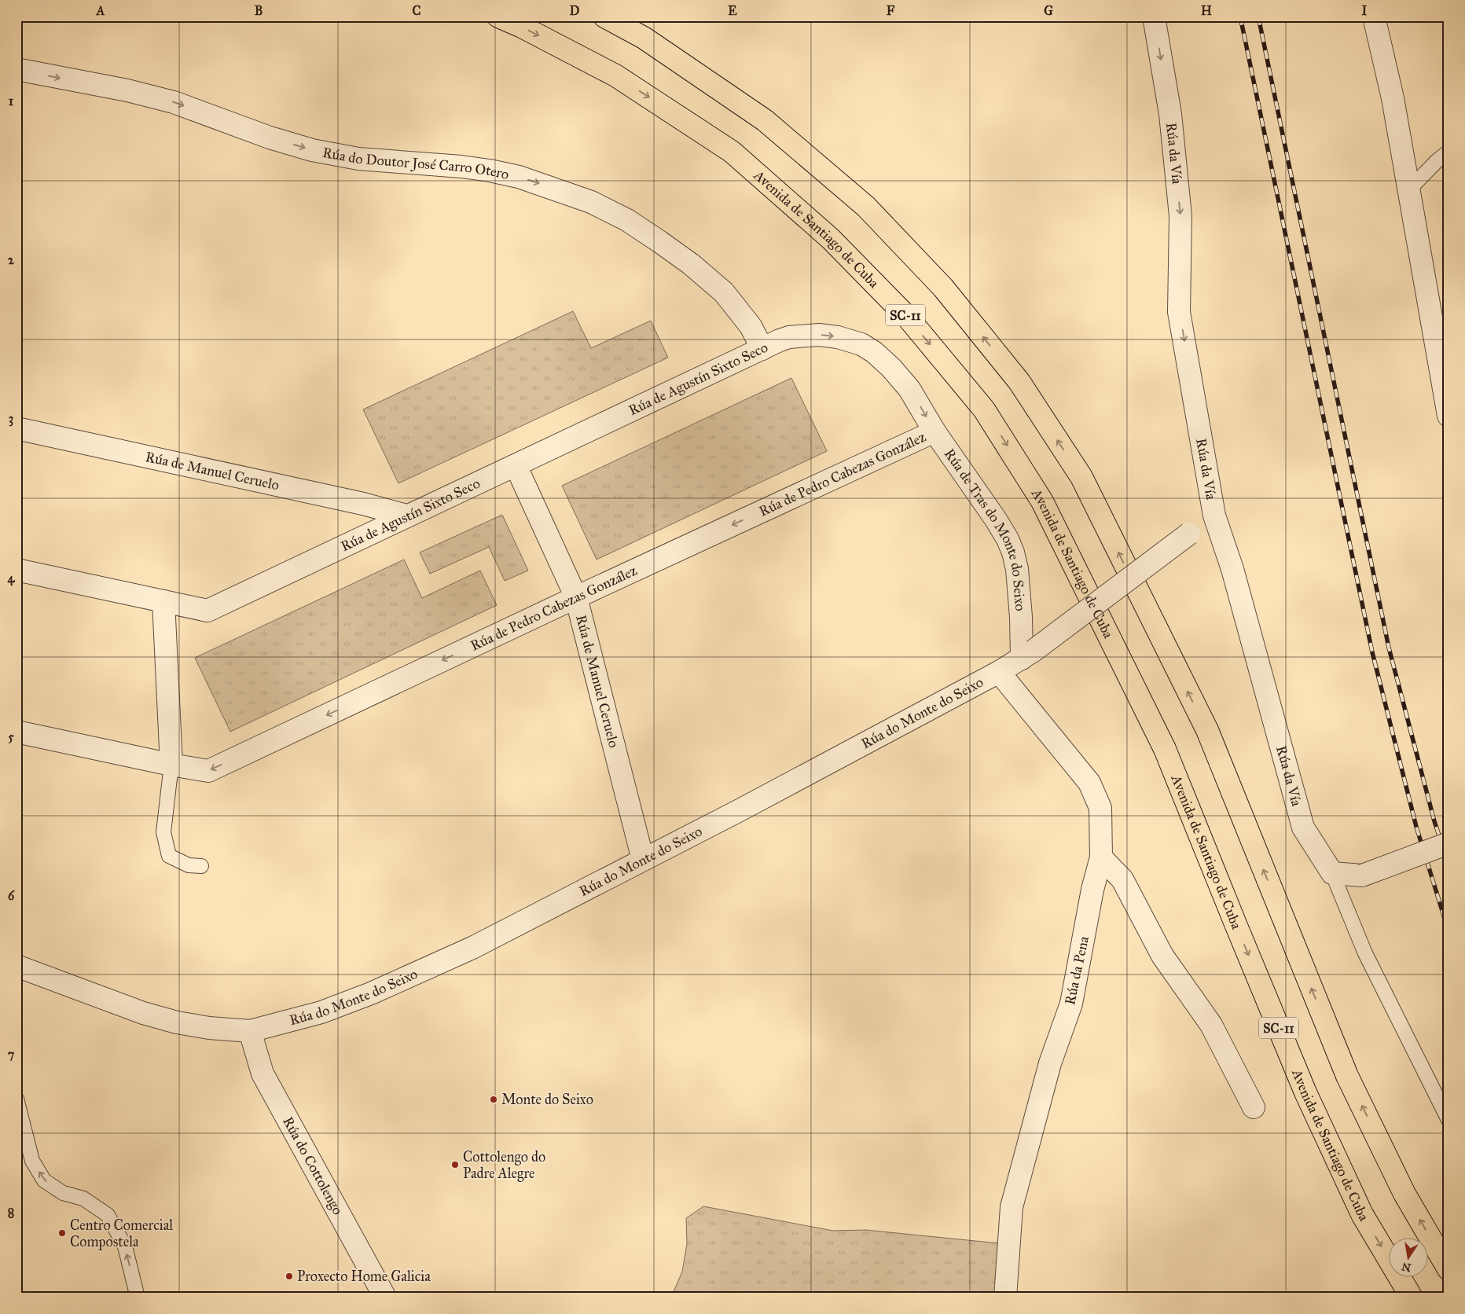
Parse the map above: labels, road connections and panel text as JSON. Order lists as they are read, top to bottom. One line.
{"streets":{"highway":["Avenida de Santiago de Cuba","SC-11"],"street":["Rúa da Vía","Rúa do Doutor José Carro Otero","Rúa de Agustín Sixto Seco","Rúa de Manuel Ceruelo","Rúa de Pedro Cabezas González","Rúa de Tras do Monte do Seixo","Rúa do Monte do Seixo","Rúa da Pena","Rúa do Cottolengo"]},"crossings":[["Rúa da Vía","Rúa do Monte do Seixo"],["Rúa do Doutor José Carro Otero","Rúa de Agustín Sixto Seco"],["Rúa de Agustín Sixto Seco","Rúa de Manuel Ceruelo"],["Rúa de Agustín Sixto Seco","Rúa de Tras do Monte do Seixo"],["Rúa de Manuel Ceruelo","Rúa de Pedro Cabezas González"],["Rúa de Manuel Ceruelo","Rúa do Monte do Seixo"],["Rúa de Pedro Cabezas González","Rúa de Tras do Monte do Seixo"],["Rúa de Tras do Monte do Seixo","Rúa do Monte do Seixo"],["Rúa do Monte do Seixo","Rúa da Pena"],["Rúa do Monte do Seixo","Rúa do Cottolengo"]],"one_way":["Rúa da Vía","Rúa do Doutor José Carro Otero","Rúa de Pedro Cabezas González","Rúa de Tras do Monte do Seixo"],"places":["Monte do Seixo","Cottolengo do Padre Alegre","Centro Comercial Compostela","Proxecto Home Galicia"],"north":"bottom","grid":{"columns":["A","B","C","D","E","F","G","H","I"],"rows":["1","2","3","4","5","6","7","8"]}}
